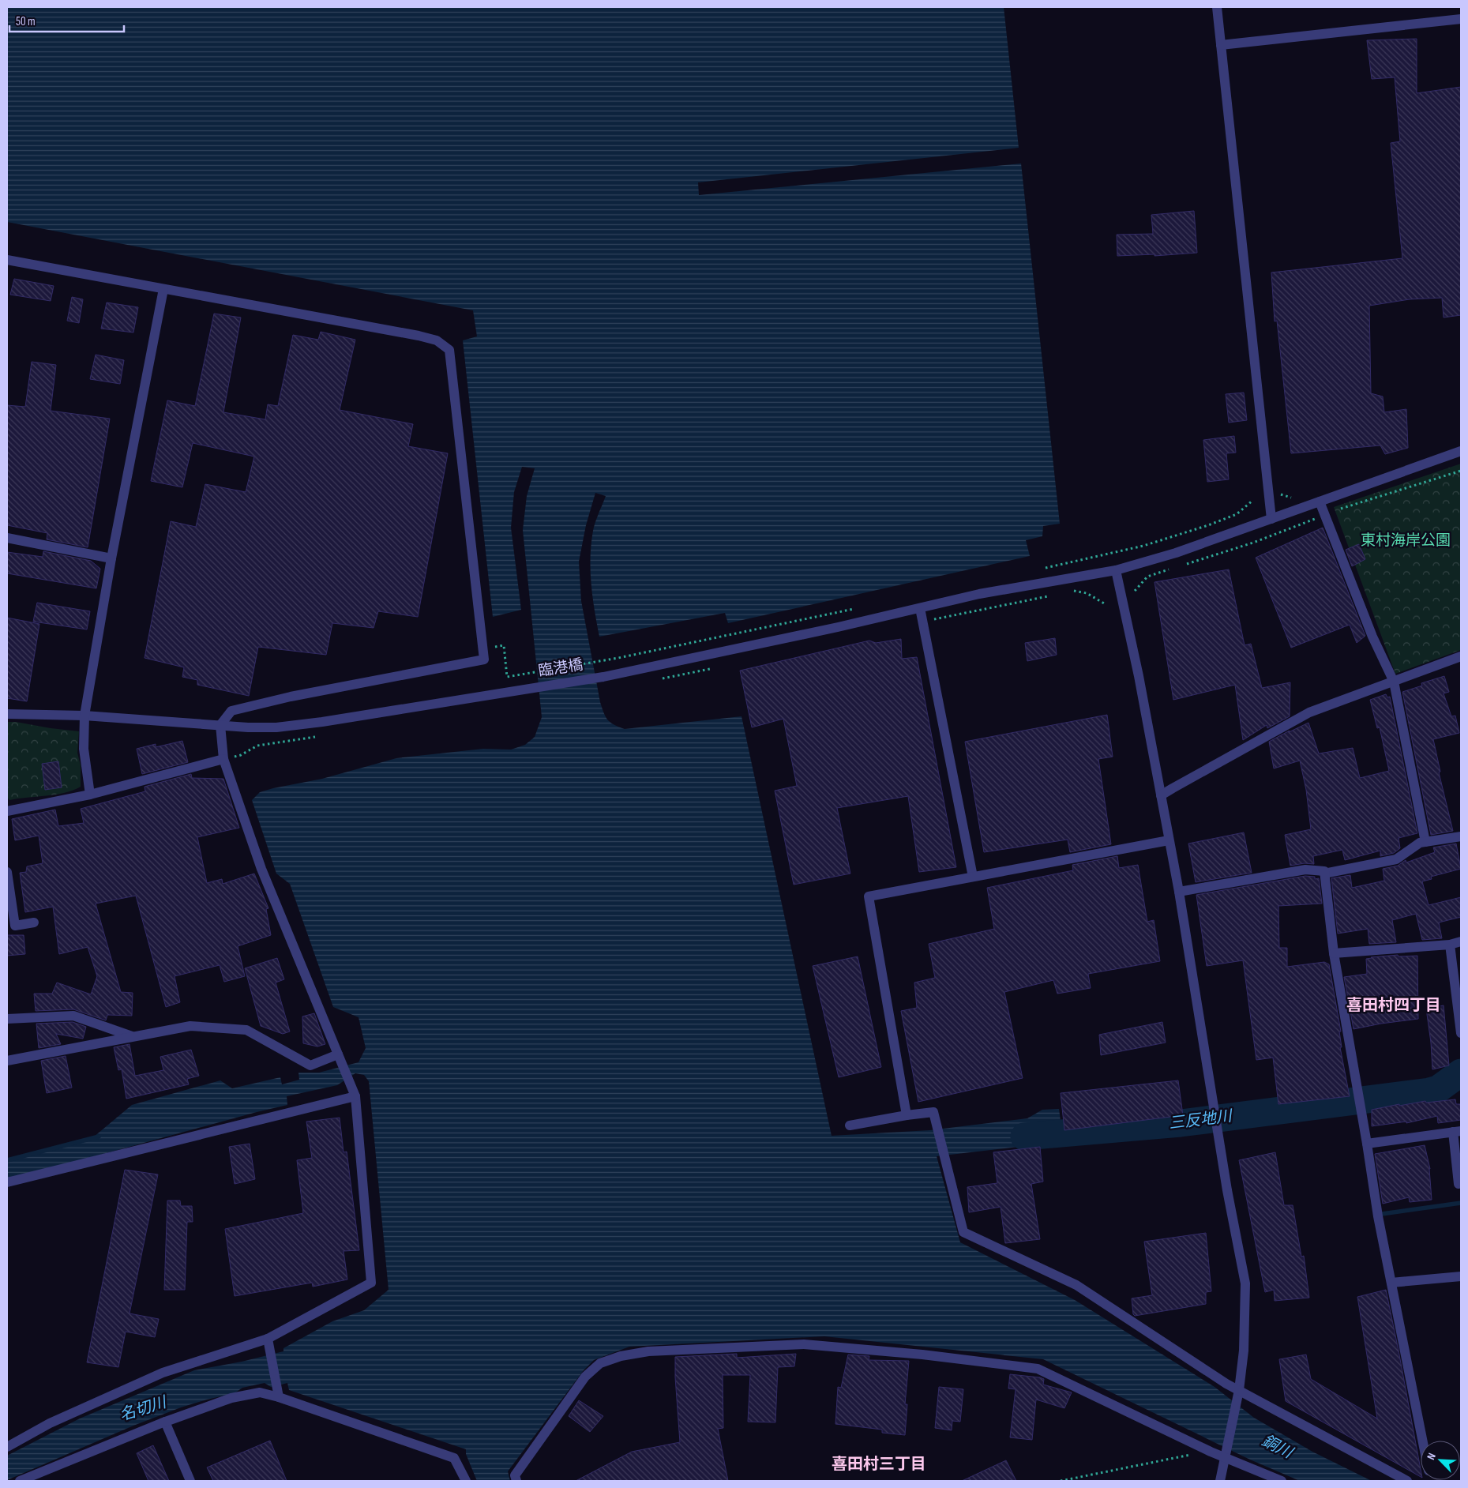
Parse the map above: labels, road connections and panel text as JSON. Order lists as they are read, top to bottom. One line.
{"streets":{"street":["臨港橋"]},"districts":["喜田村四丁目","喜田村三丁目"],"water":["三反地川","名切川","銅川"],"parks":["東村海岸公園"],"scale_bar":"50 m","north":"top left"}
